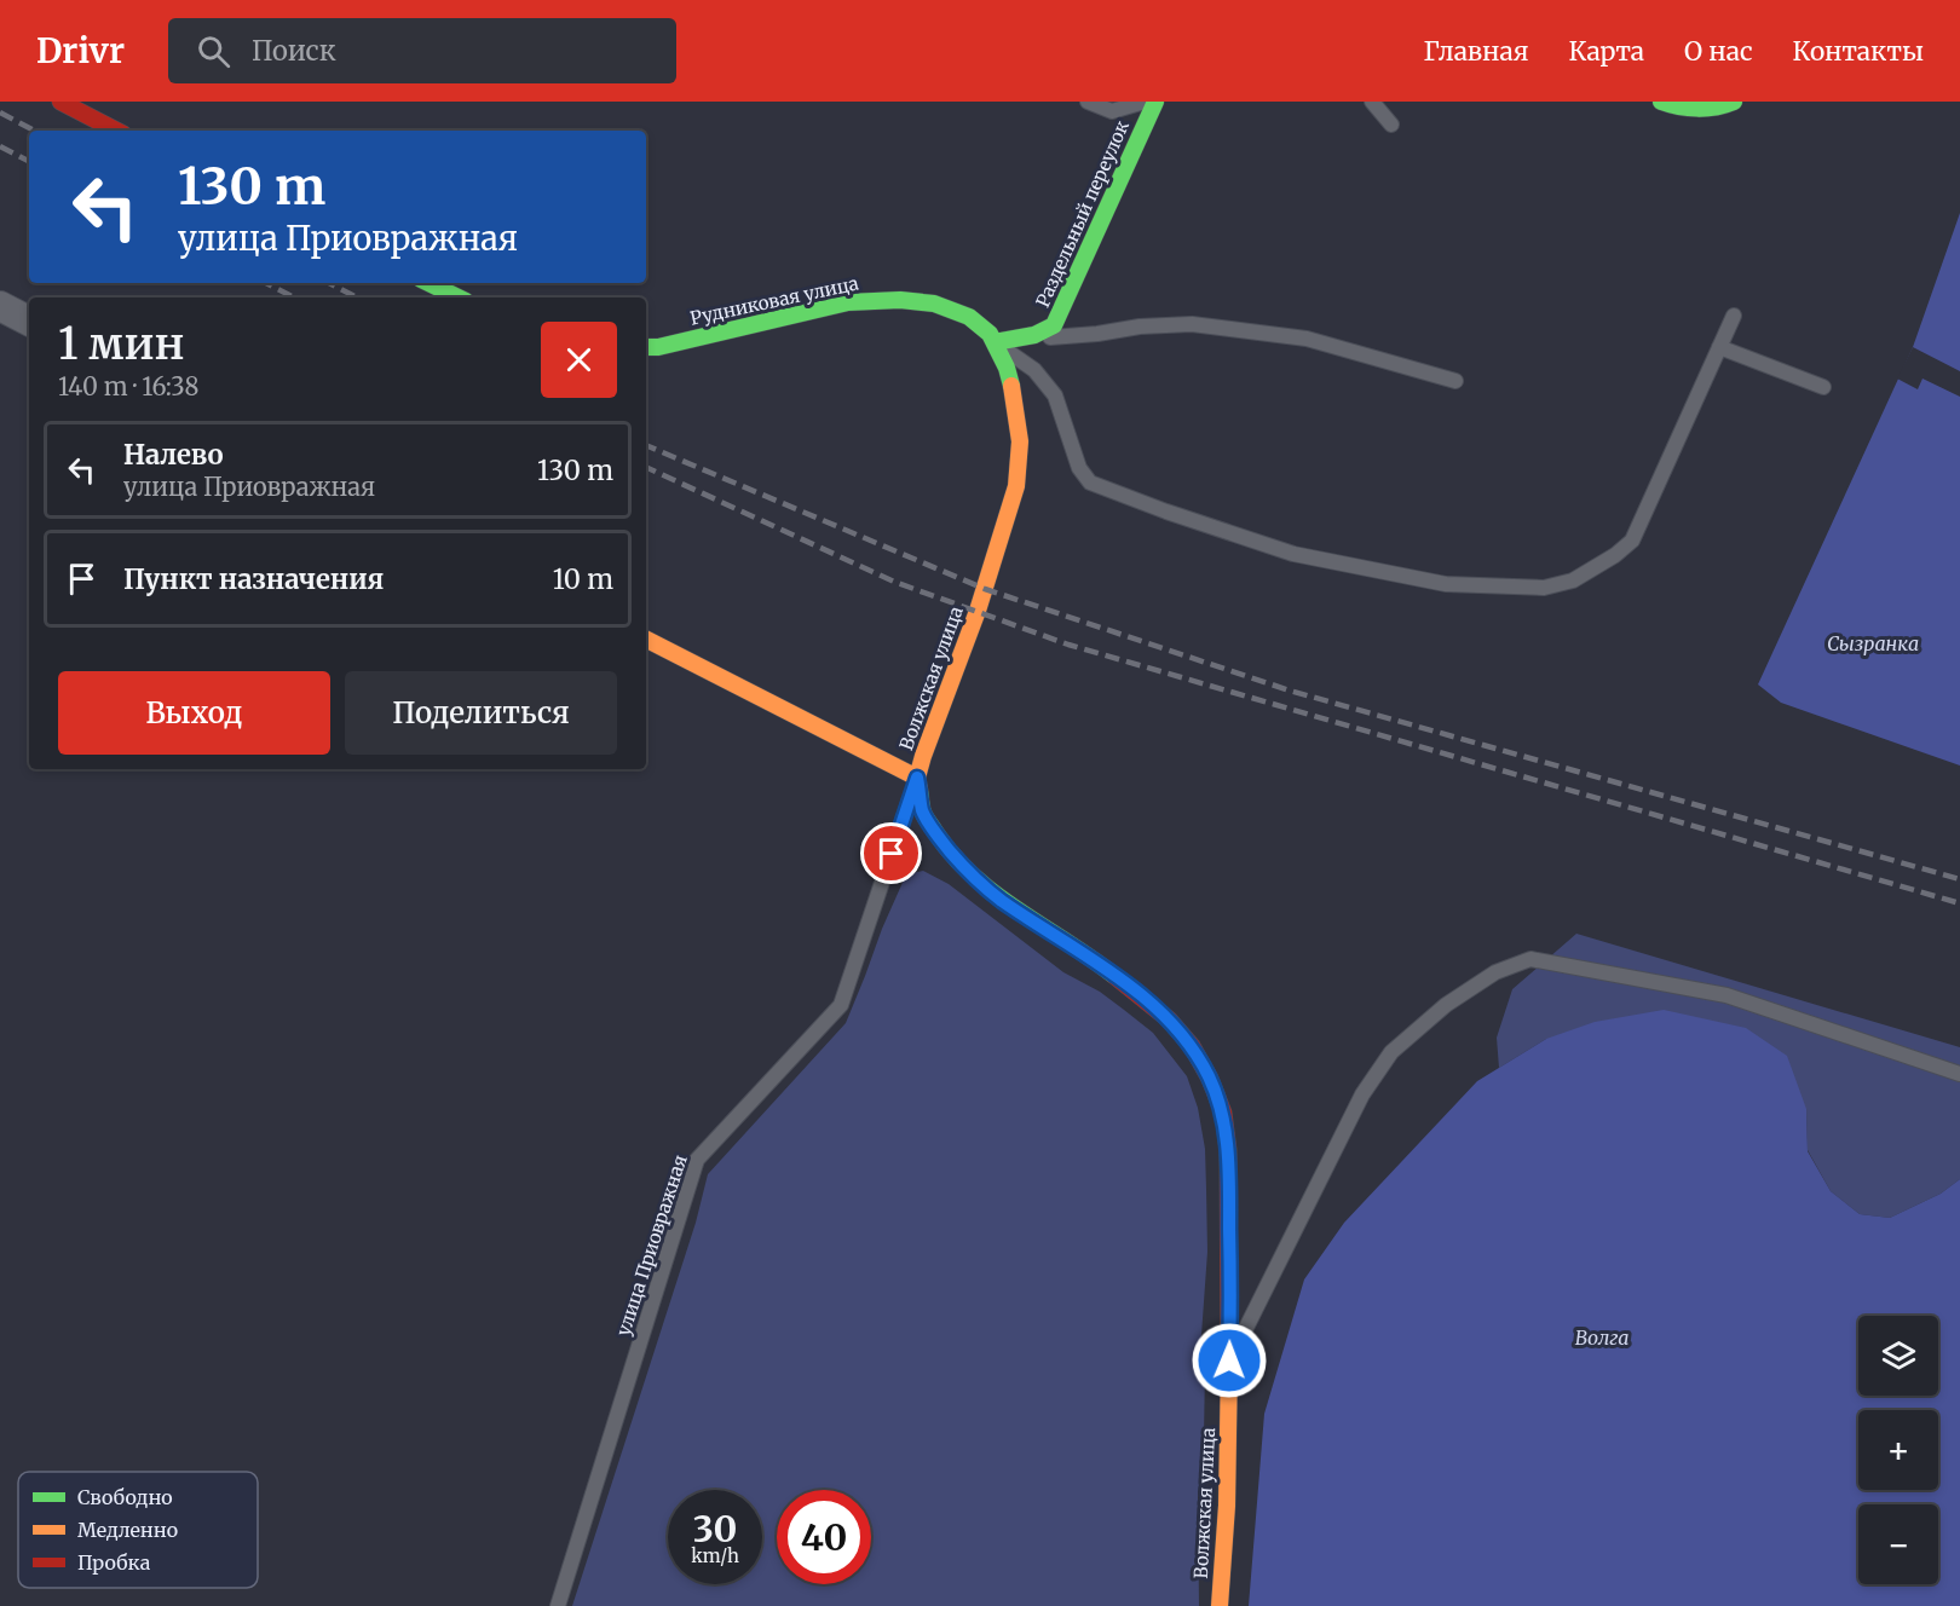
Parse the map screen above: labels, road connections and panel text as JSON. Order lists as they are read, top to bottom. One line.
{"streets":{"street":["Раздельный переулок","Рудниковая улица","Волжская улица"],"lane":["улица Приовражная"]},"crossings":[["Раздельный переулок","Рудниковая улица"],["Рудниковая улица","Волжская улица"],["Волжская улица","улица Приовражная"]],"water":["Сызранка","Волга"],"legend":["Свободно","Медленно","Пробка"],"page":{"header":"Drivr","search":"Поиск","nav":["Главная","Карта","О нас","Контакты"],"turn":["130 m","улица Приовражная"],"heading":["1 мин","140 m · 16:38"],"list":[{"name":"Налево","note":"улица Приовражная","value":"130 m"},{"name":"Пункт назначения","value":"10 m"}],"buttons":["Выход","Поделиться"],"map_buttons":["+","−"],"speed":"30 km/h","limit":"40"}}
